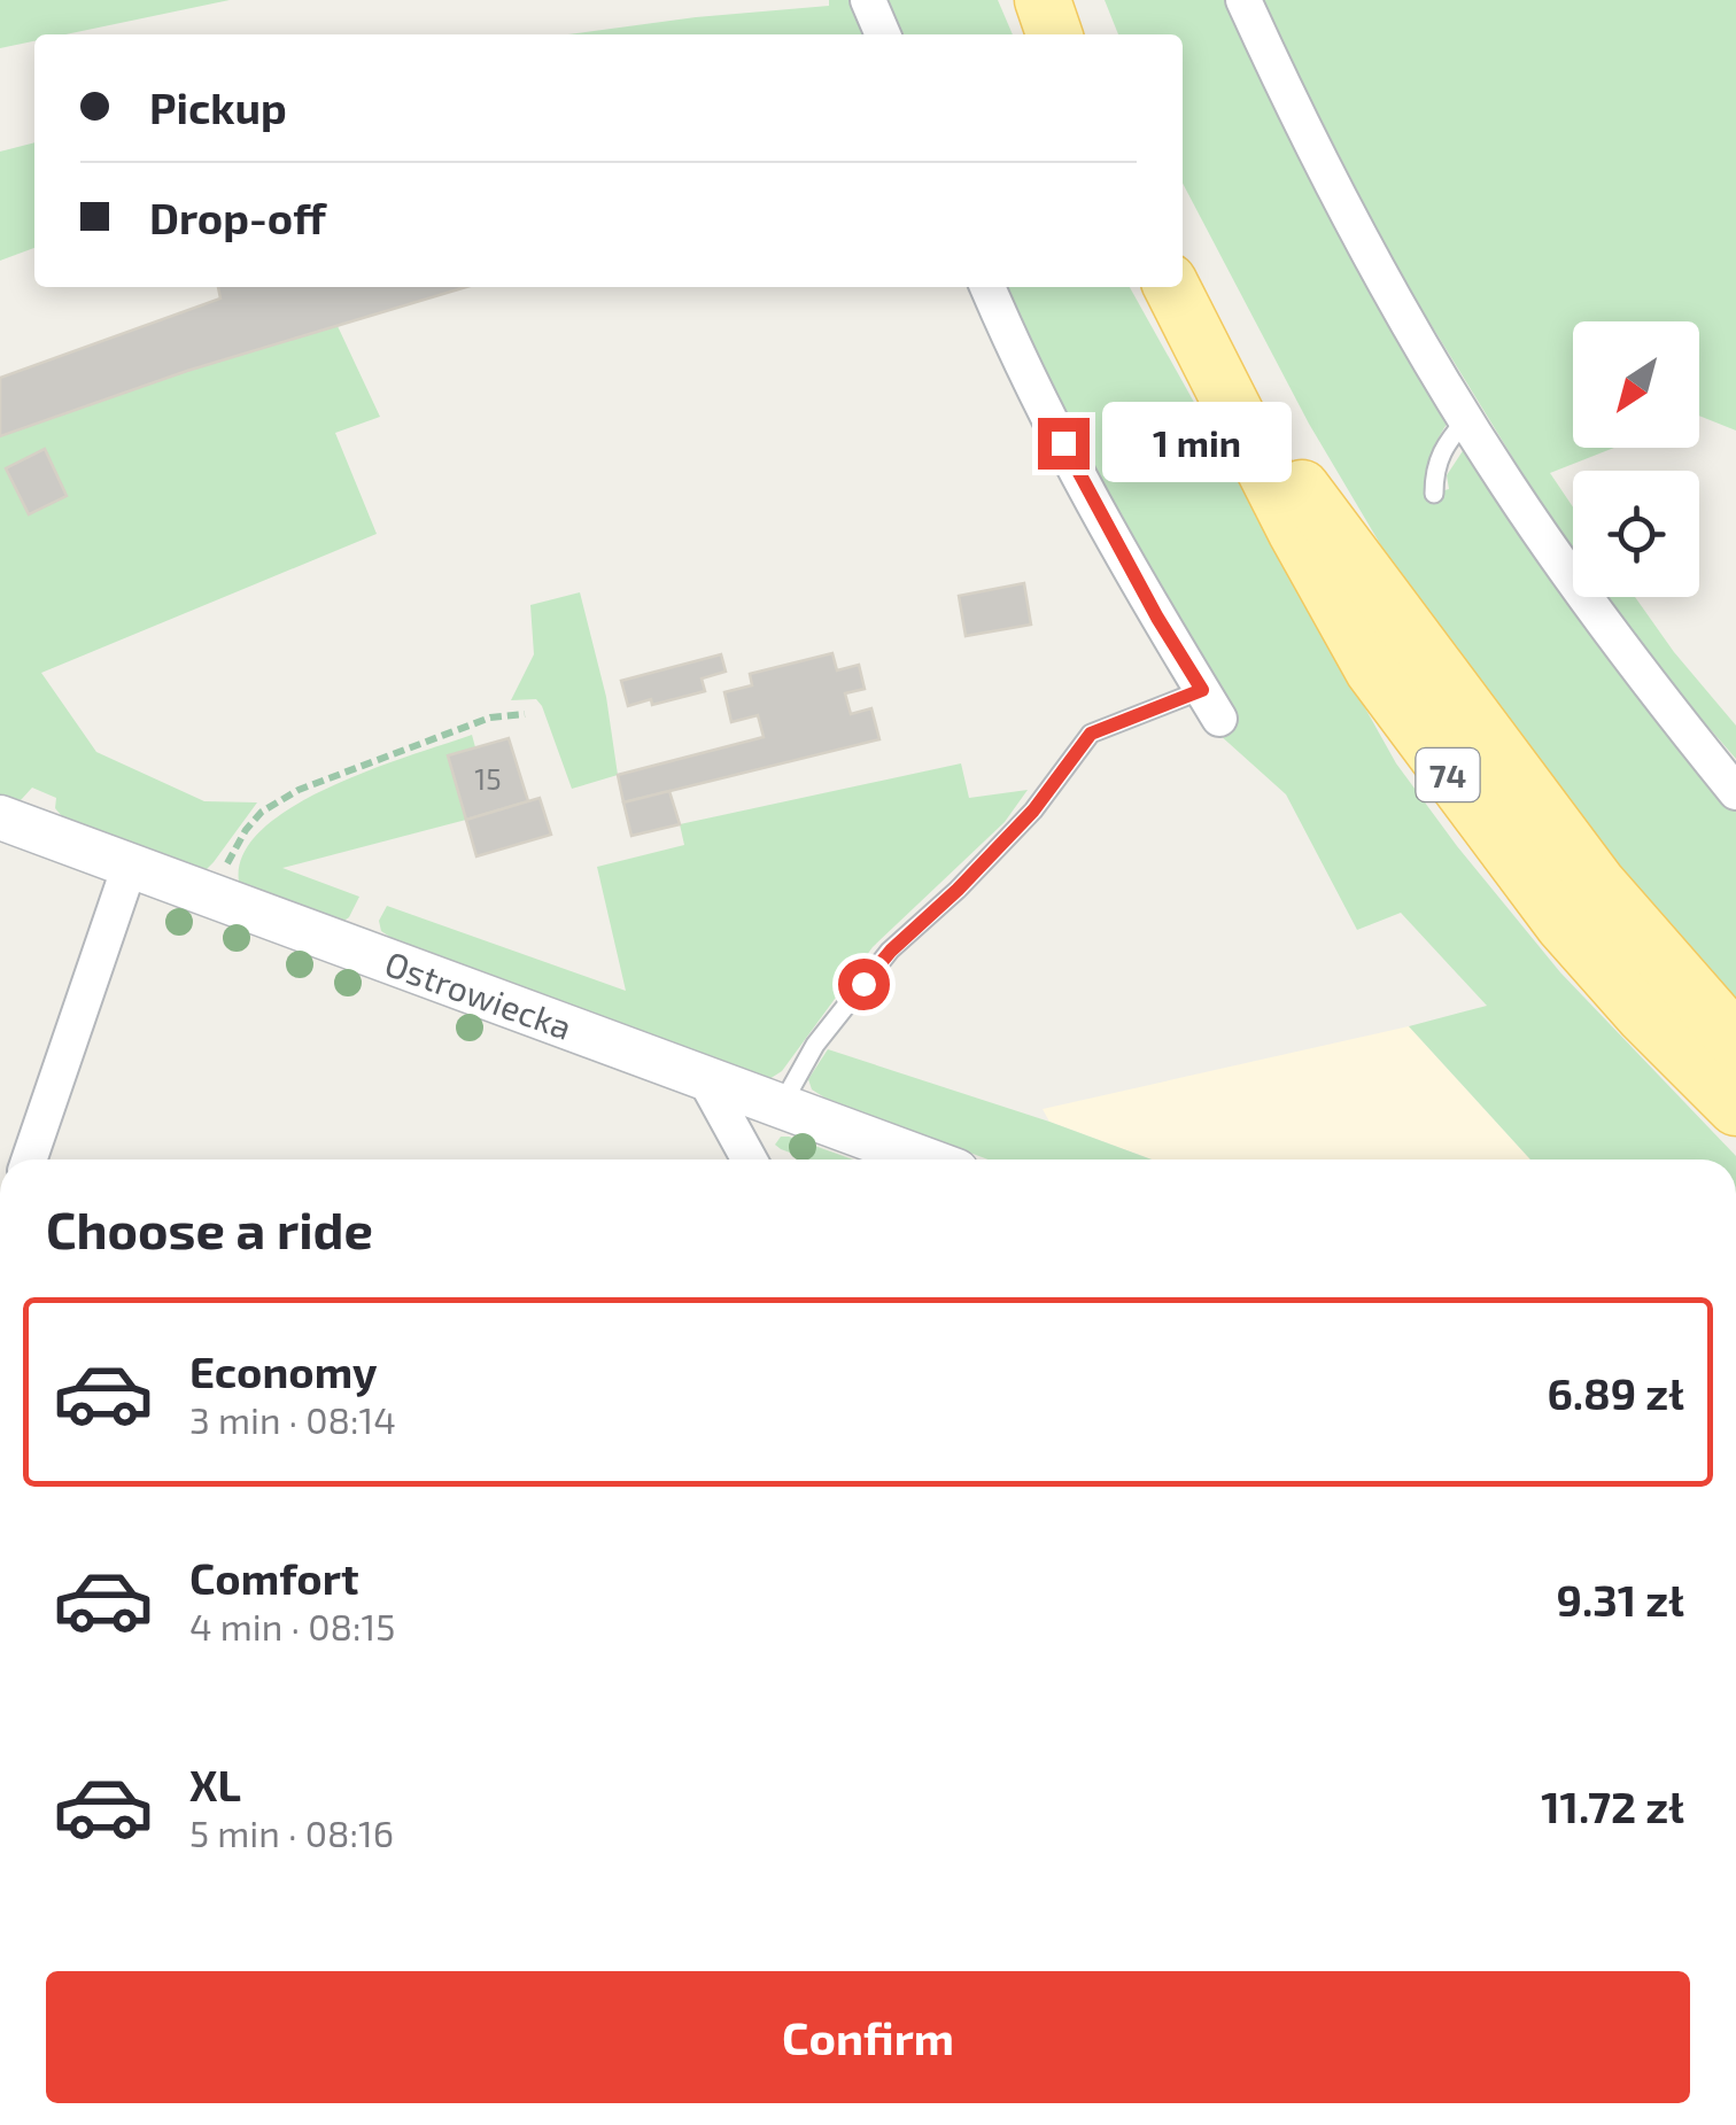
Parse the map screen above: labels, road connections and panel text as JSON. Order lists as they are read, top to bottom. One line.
{"streets":{"main road":["74"],"street":["Ostrowiecka"]},"house_numbers":["15"],"north":"bottom left","page":{"banner":["Pickup","Drop-off"],"bubble":"1 min","heading":"Choose a ride","list":[{"name":"Economy","note":"3 min · 08:14","value":"6.89 zł"},{"name":"Comfort","note":"4 min · 08:15","value":"9.31 zł"},{"name":"XL","note":"5 min · 08:16","value":"11.72 zł"}],"buttons":"Confirm"}}
